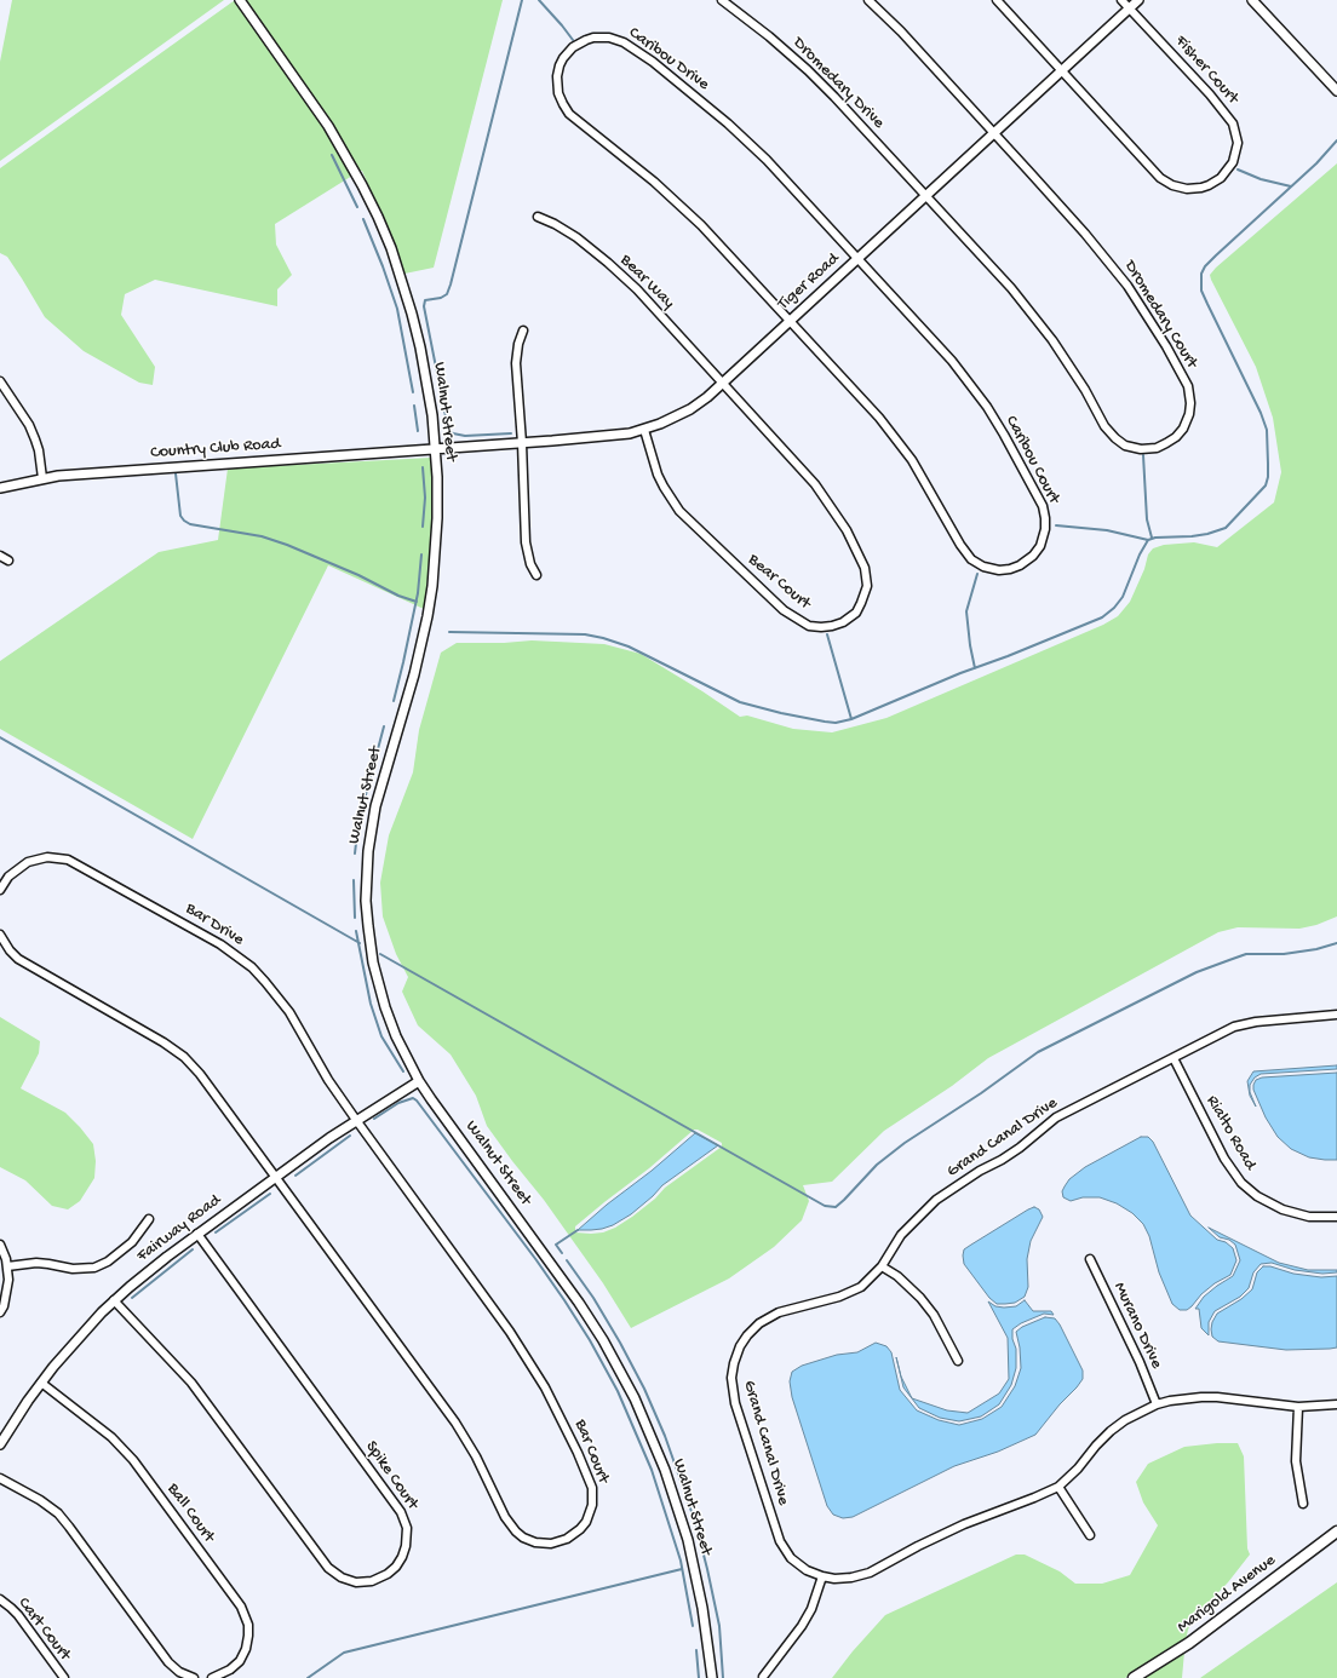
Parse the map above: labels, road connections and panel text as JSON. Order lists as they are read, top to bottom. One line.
{"streets":{"main road":["Marigold Avenue"],"street":["Caribou Drive","Fisher Court","Dromedary Drive","Bear Way","Tiger Road","Dromedary Court","Walnut Street","Country Club Road","Caribou Court","Bear Court","Bar Drive","Rialto Road","Grand Canal Drive","Fairway Road","Murano Drive","Bar Court","Spike Court","Ball Court","Cart Court"]},"crossings":[["Caribou Drive","Tiger Road"],["Caribou Drive","Caribou Court"],["Fisher Court","Tiger Road"],["Dromedary Drive","Tiger Road"],["Dromedary Drive","Dromedary Court"],["Bear Way","Tiger Road"],["Bear Way","Bear Court"],["Tiger Road","Dromedary Court"],["Tiger Road","Walnut Street"],["Tiger Road","Country Club Road"],["Tiger Road","Caribou Court"],["Tiger Road","Bear Court"],["Walnut Street","Country Club Road"],["Walnut Street","Fairway Road"],["Bar Drive","Fairway Road"],["Bar Drive","Bar Court"],["Rialto Road","Grand Canal Drive"],["Grand Canal Drive","Murano Drive"],["Fairway Road","Bar Court"],["Fairway Road","Spike Court"],["Fairway Road","Ball Court"]]}
